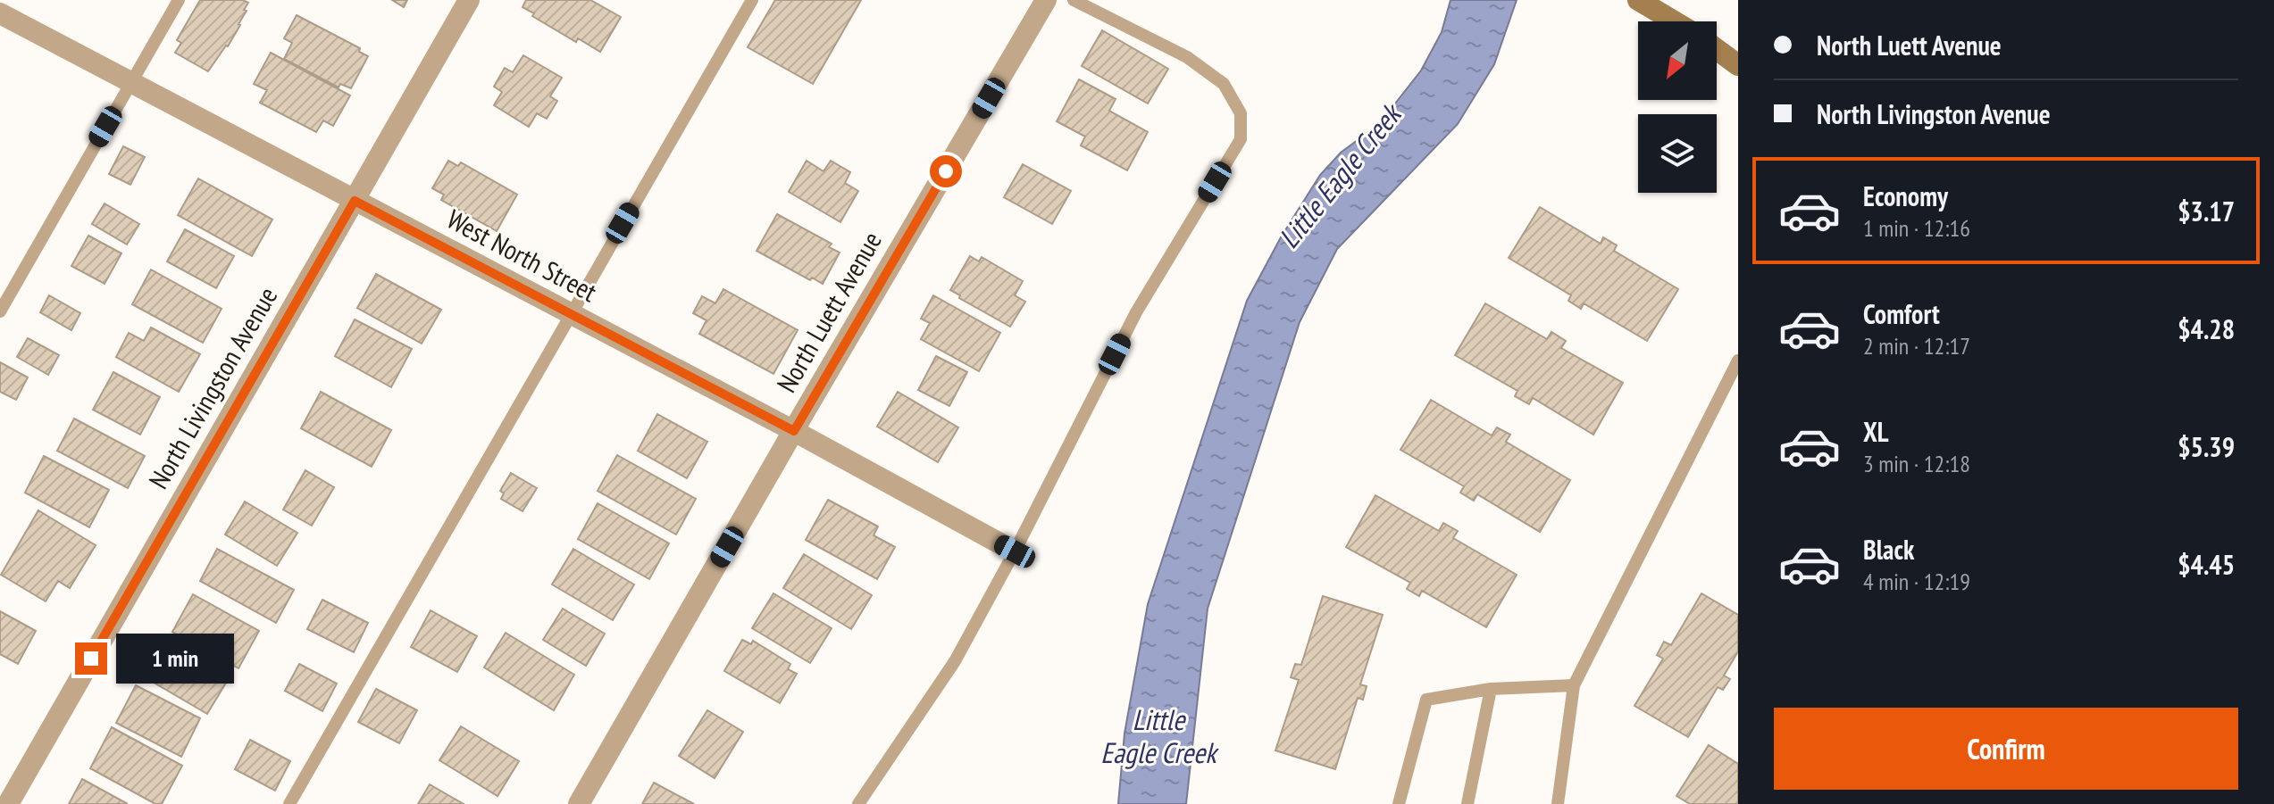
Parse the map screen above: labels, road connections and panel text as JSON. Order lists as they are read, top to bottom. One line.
{"streets":{"street":["West North Street","North Luett Avenue","North Livingston Avenue"]},"crossings":[["West North Street","North Luett Avenue"],["West North Street","North Livingston Avenue"]],"water":["Little Eagle Creek"],"north":"bottom left","page":{"banner":["North Luett Avenue","North Livingston Avenue"],"list":[{"name":"Economy","note":"1 min · 12:16","value":"$3.17"},{"name":"Comfort","note":"2 min · 12:17","value":"$4.28"},{"name":"XL","note":"3 min · 12:18","value":"$5.39"},{"name":"Black","note":"4 min · 12:19","value":"$4.45"}],"bubble":"1 min","buttons":"Confirm"}}
